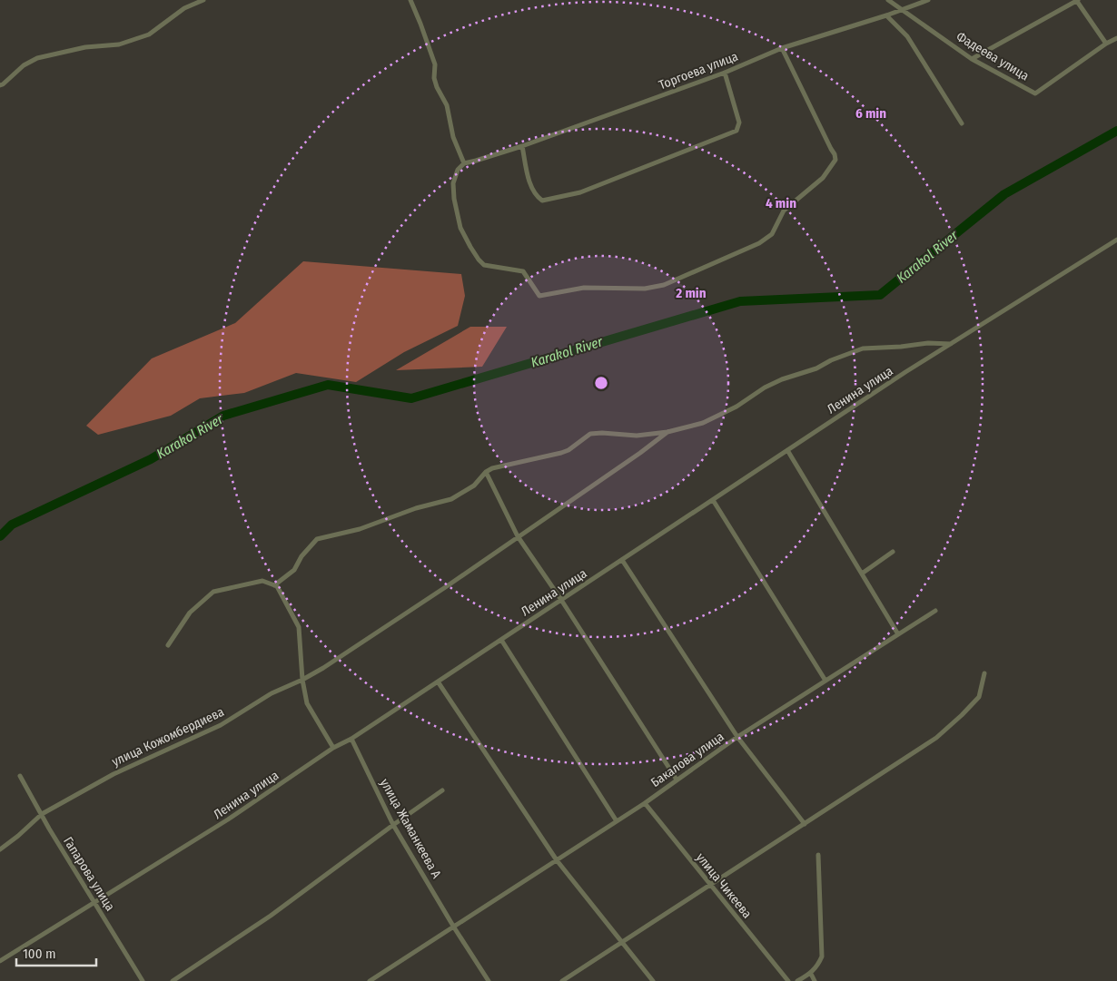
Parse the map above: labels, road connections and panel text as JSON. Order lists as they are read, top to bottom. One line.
{"streets":{"street":["Фадеева улица","Торгоева улица","Ленина улица","улица Кожомбердиева","Бакалова улица","улица Жаманкеева А","Гапарова улица","улица Чикеева"]},"crossings":[["Фадеева улица","Торгоева улица"],["Ленина улица","улица Жаманкеева А"],["Ленина улица","Гапарова улица"],["улица Кожомбердиева","Гапарова улица"],["Бакалова улица","улица Жаманкеева А"],["Бакалова улица","улица Чикеева"]],"water":["Karakol River"],"scale_bar":"100 m","rings":["6 min","4 min","2 min"]}
